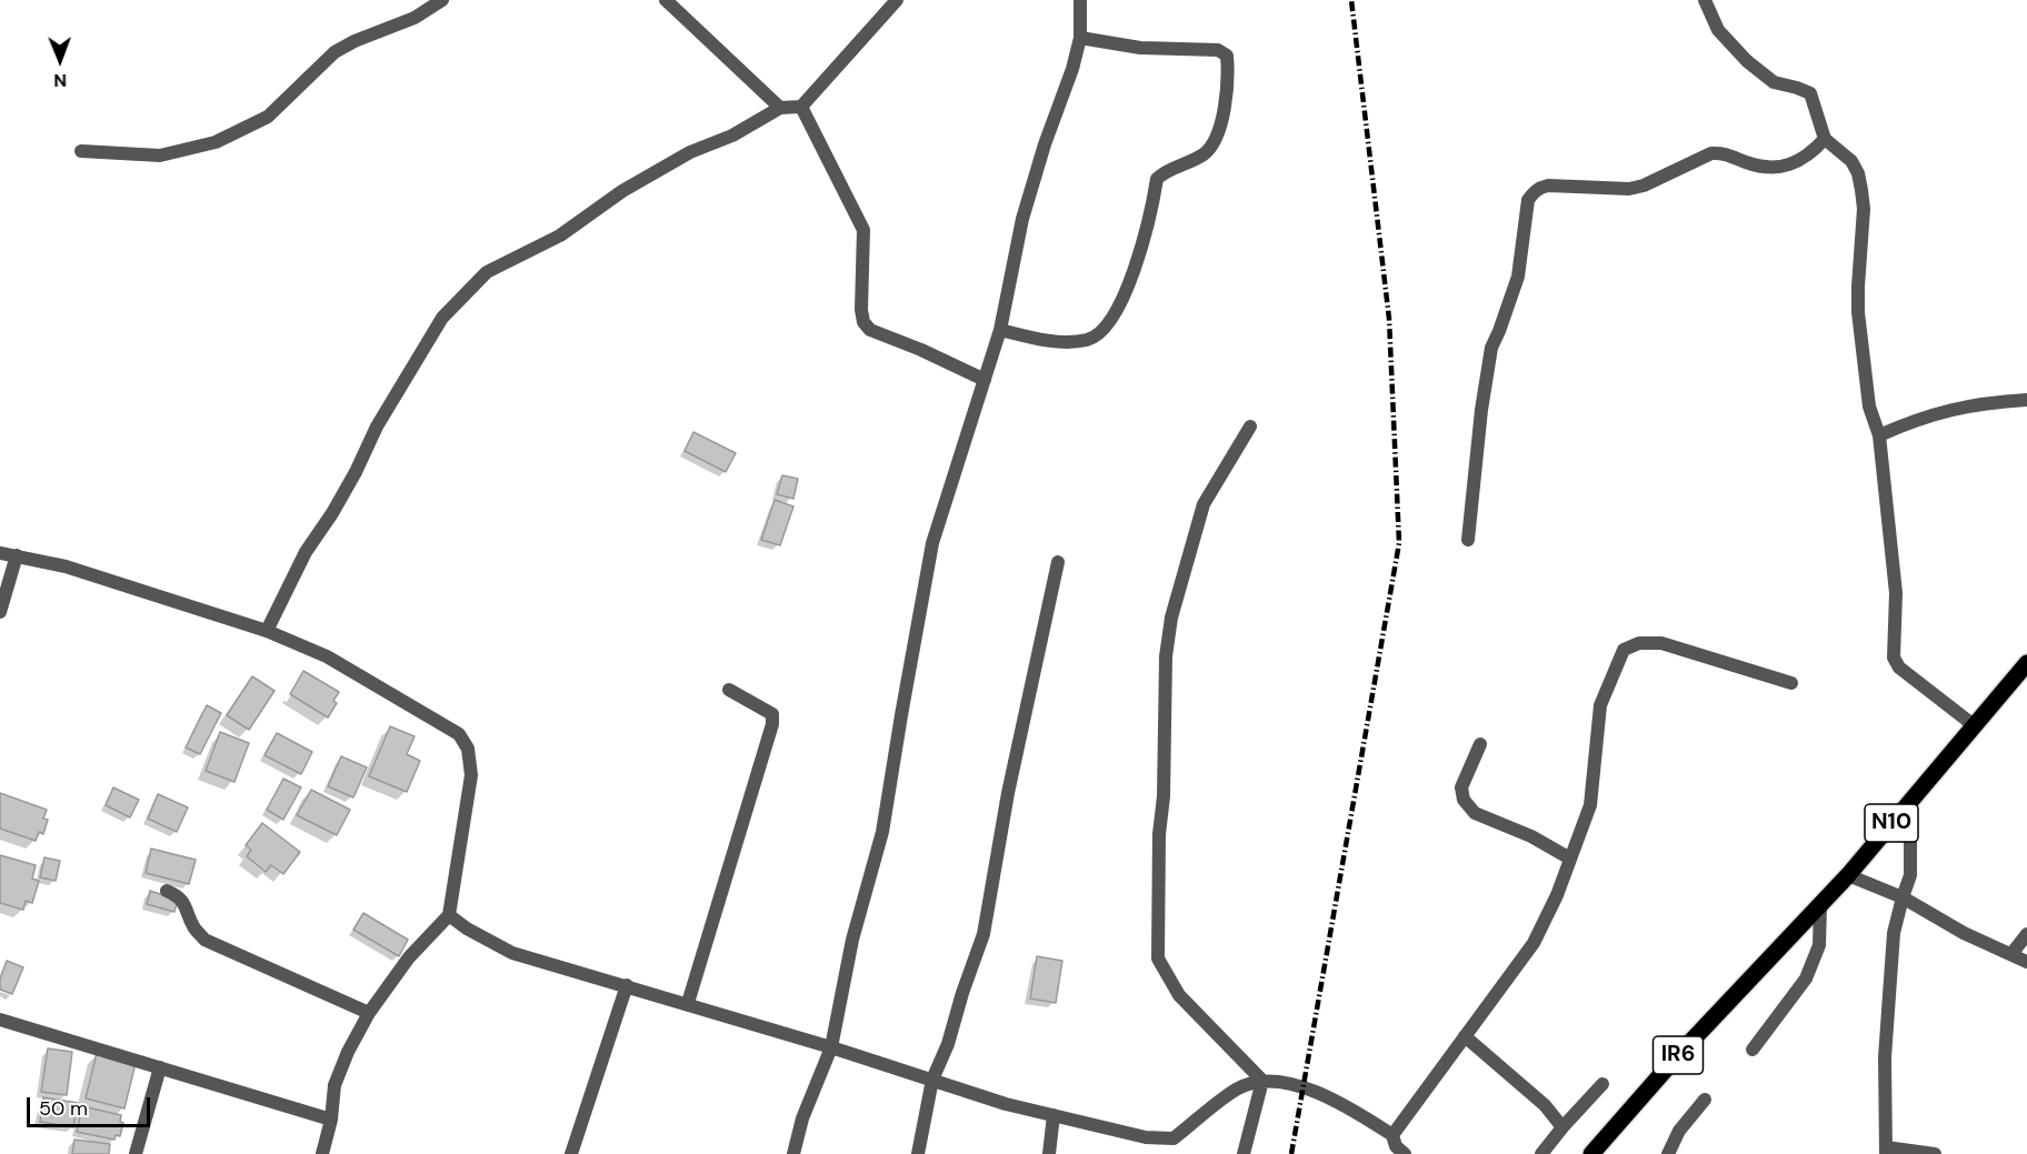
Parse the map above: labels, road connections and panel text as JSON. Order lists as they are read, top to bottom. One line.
{"streets":{"main road":["N10","IR6"]},"crossings":[["N10","IR6"]],"scale_bar":"50 m","north":"bottom"}
